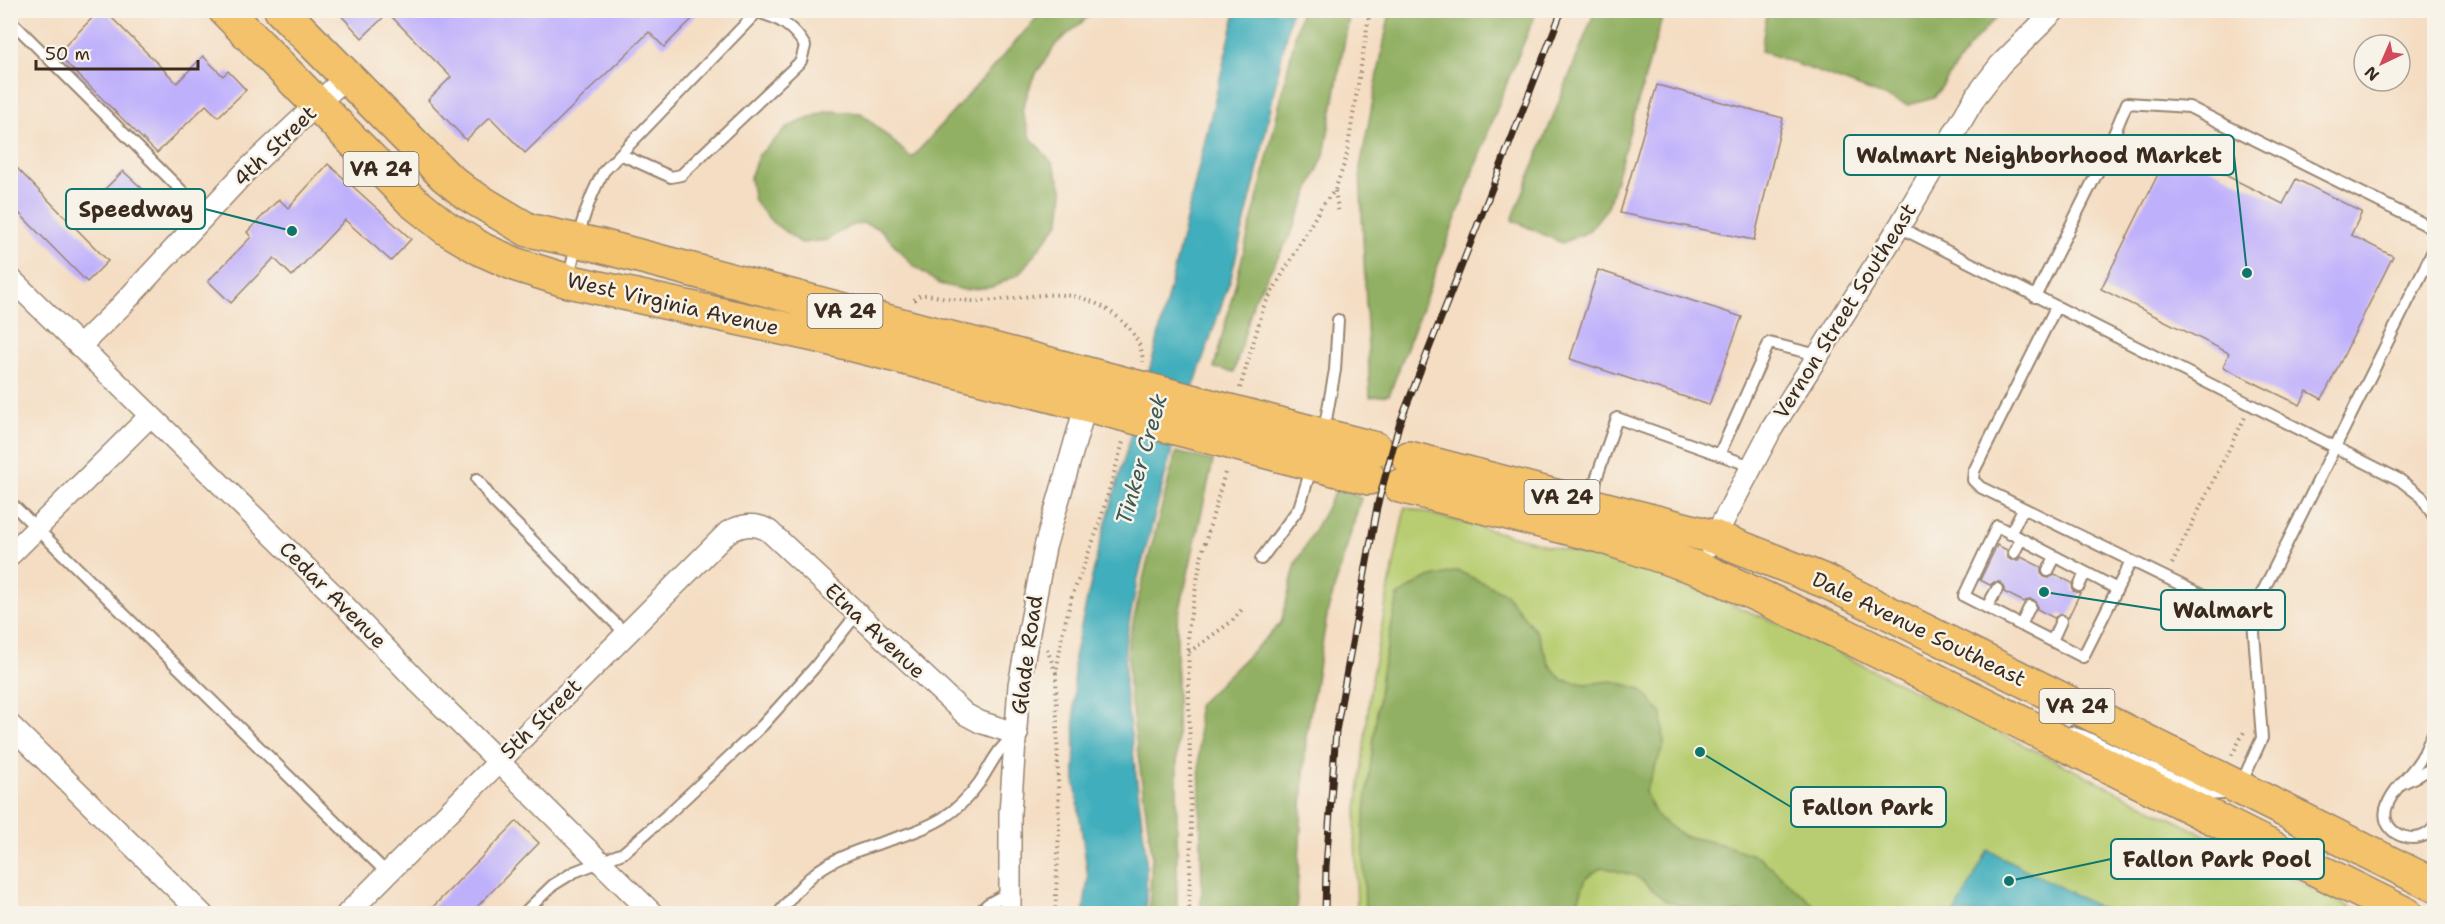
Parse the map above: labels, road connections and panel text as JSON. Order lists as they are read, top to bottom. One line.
{"streets":{"main road":["VA 24","West Virginia Avenue","Dale Avenue Southeast"],"street":["4th Street","Vernon Street Southeast","Cedar Avenue","Etna Avenue","Glade Road","5th Street"]},"crossings":[["4th Street","West Virginia Avenue"],["4th Street","Cedar Avenue"],["VA 24","West Virginia Avenue"],["West Virginia Avenue","Glade Road"],["Vernon Street Southeast","Dale Avenue Southeast"],["Cedar Avenue","5th Street"],["Etna Avenue","Glade Road"],["Etna Avenue","5th Street"]],"water":["Tinker Creek"],"places":["Speedway","Walmart Neighborhood Market","Walmart","Fallon Park","Fallon Park Pool"],"scale_bar":"50 m","north":"bottom left"}
